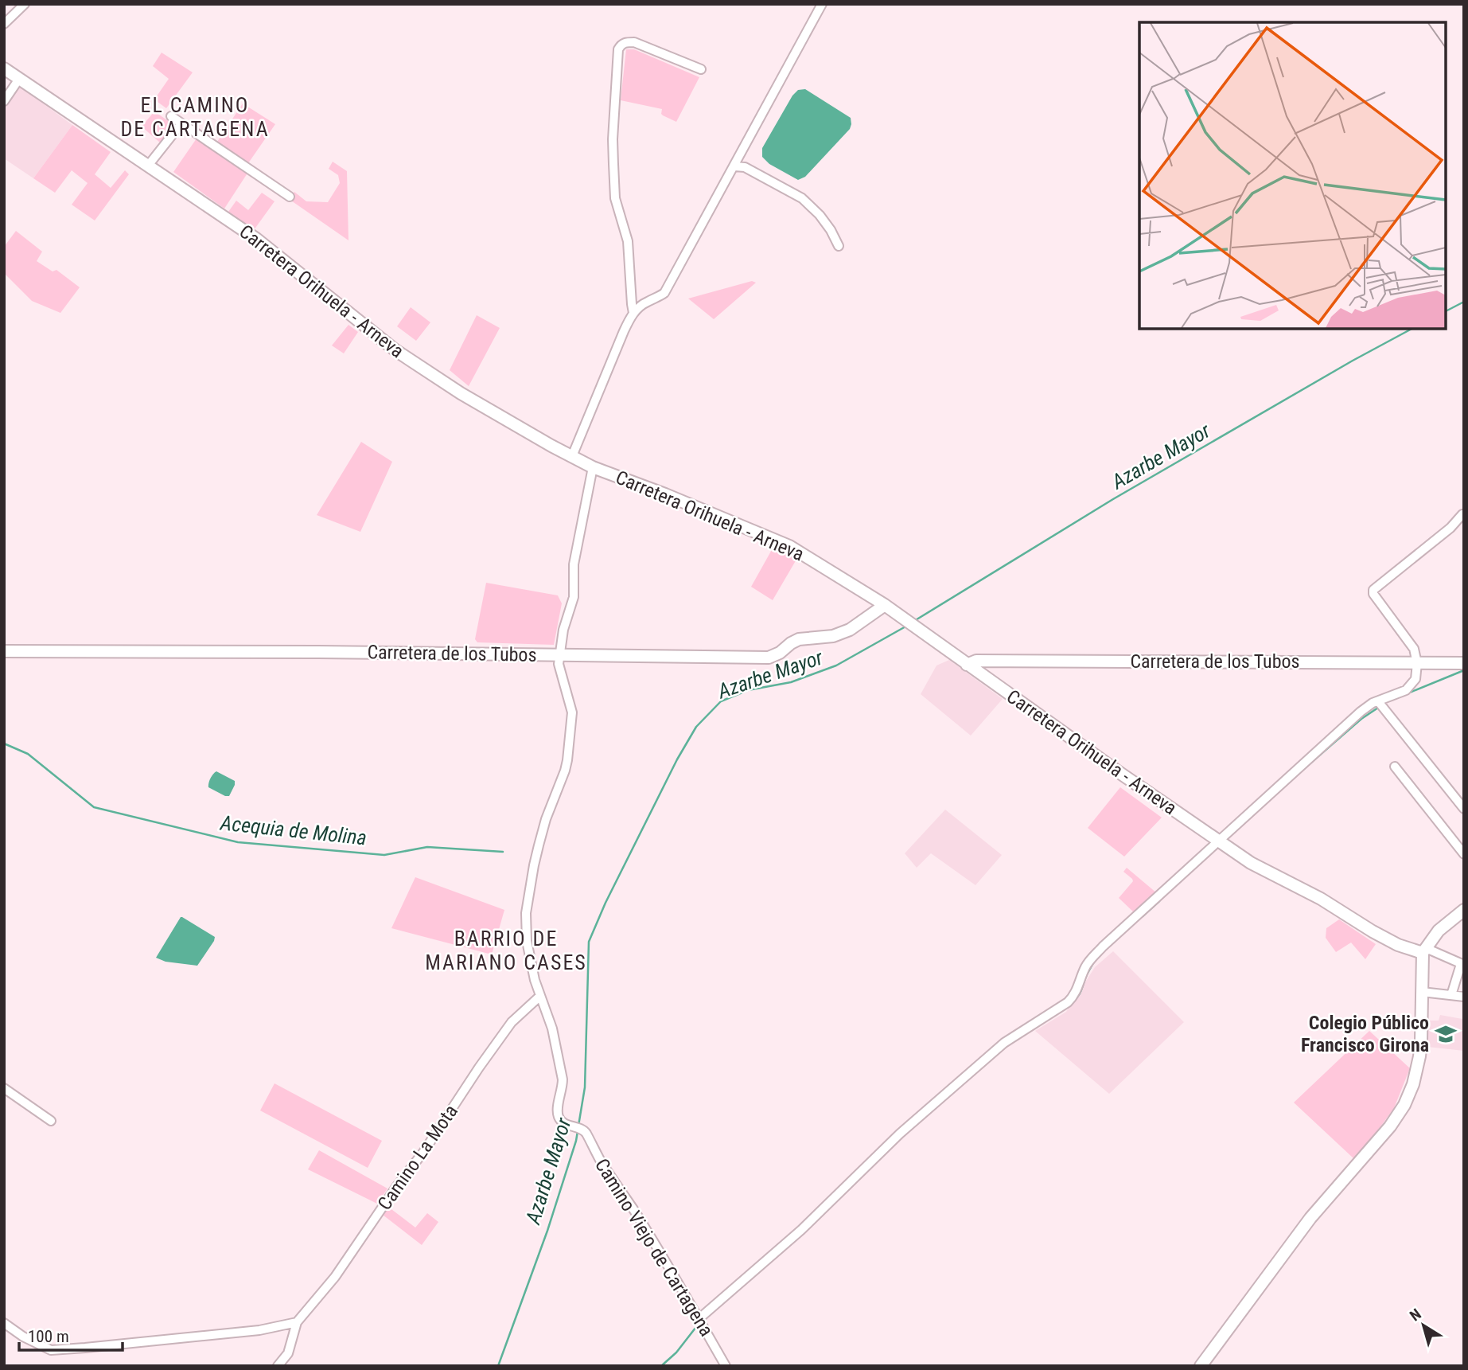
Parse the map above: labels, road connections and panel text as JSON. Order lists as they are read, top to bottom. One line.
{"streets":{"main road":["Carretera Orihuela - Arneva","Carretera de los Tubos"],"street":["Camino La Mota","Camino Viejo de Cartagena"]},"crossings":[["Carretera Orihuela - Arneva","Carretera de los Tubos"],["Camino La Mota","Camino Viejo de Cartagena"]],"districts":["EL CAMINO DE CARTAGENA","BARRIO DE MARIANO CASES"],"water":["Azarbe Mayor","Acequia de Molina"],"places":{"school or university":["Colegio Público Francisco Girona"]},"scale_bar":"100 m","north":"top left"}
